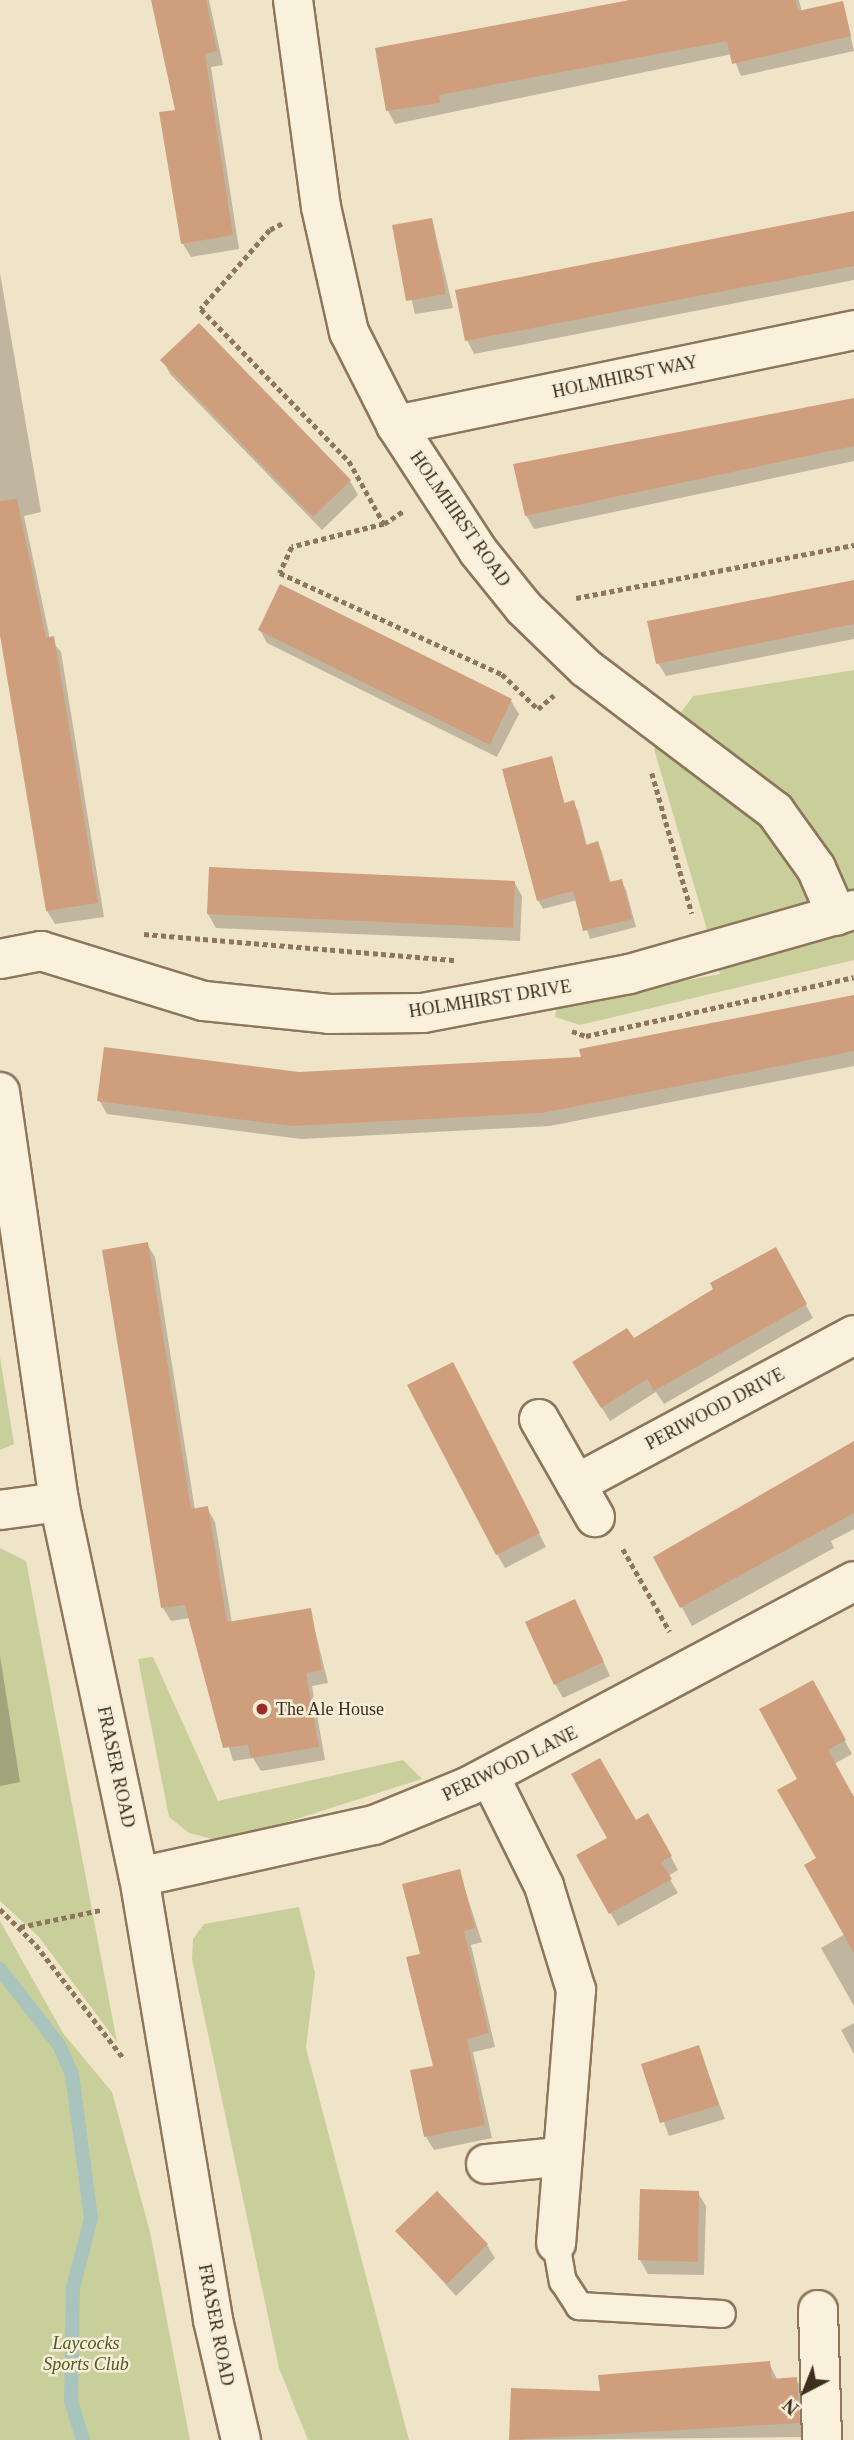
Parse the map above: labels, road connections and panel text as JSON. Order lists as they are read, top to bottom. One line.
{"streets":{"street":["HOLMHIRST WAY","HOLMHIRST ROAD","HOLMHIRST DRIVE","PERIWOOD DRIVE","PERIWOOD LANE","FRASER ROAD"]},"crossings":[["HOLMHIRST WAY","HOLMHIRST ROAD"],["HOLMHIRST ROAD","HOLMHIRST DRIVE"],["PERIWOOD LANE","FRASER ROAD"]],"parks":["Laycocks Sports Club"],"places":["The Ale House"],"north":"bottom left"}
